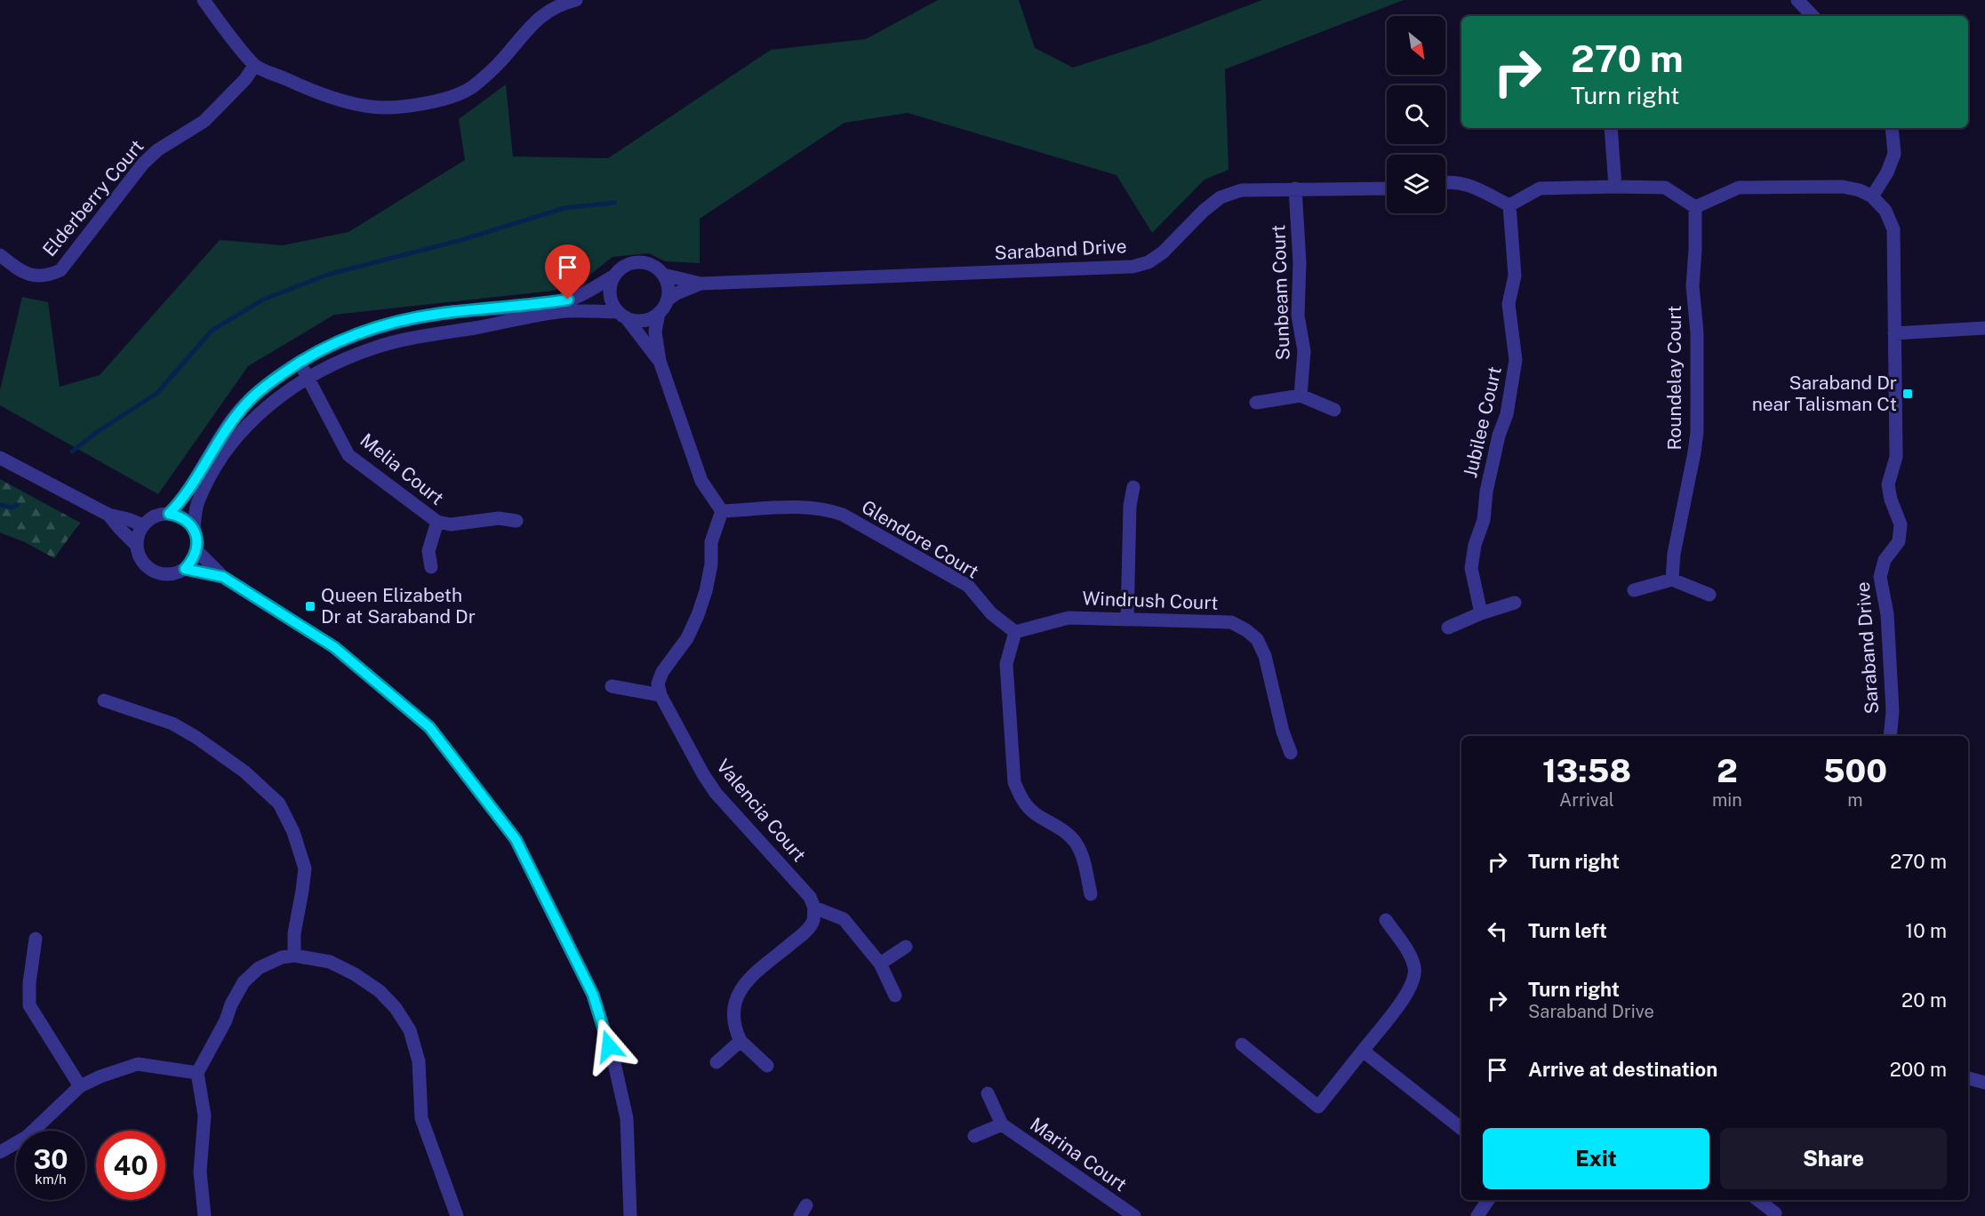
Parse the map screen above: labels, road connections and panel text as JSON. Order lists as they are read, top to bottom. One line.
{"streets":{"street":["Elderberry Court","Saraband Drive","Sunbeam Court","Roundelay Court","Jubilee Court","Melia Court","Glendore Court","Windrush Court","Valencia Court","Marina Court"]},"crossings":[["Saraband Drive","Sunbeam Court"],["Glendore Court","Windrush Court"]],"places":{"transit":["Saraband Dr near Talisman Ct","Queen Elizabeth Dr at Saraband Dr"]},"north":"bottom right","page":{"turn":["270 m","Turn right"],"eta":["13:58","Arrival","2","min","500","m"],"list":[{"name":"Turn right","value":"270 m"},{"name":"Turn left","value":"10 m"},{"name":"Turn right","note":"Saraband Drive","value":"20 m"},{"name":"Arrive at destination","value":"200 m"}],"buttons":["Exit","Share"],"speed":"30 km/h","limit":"40"}}
